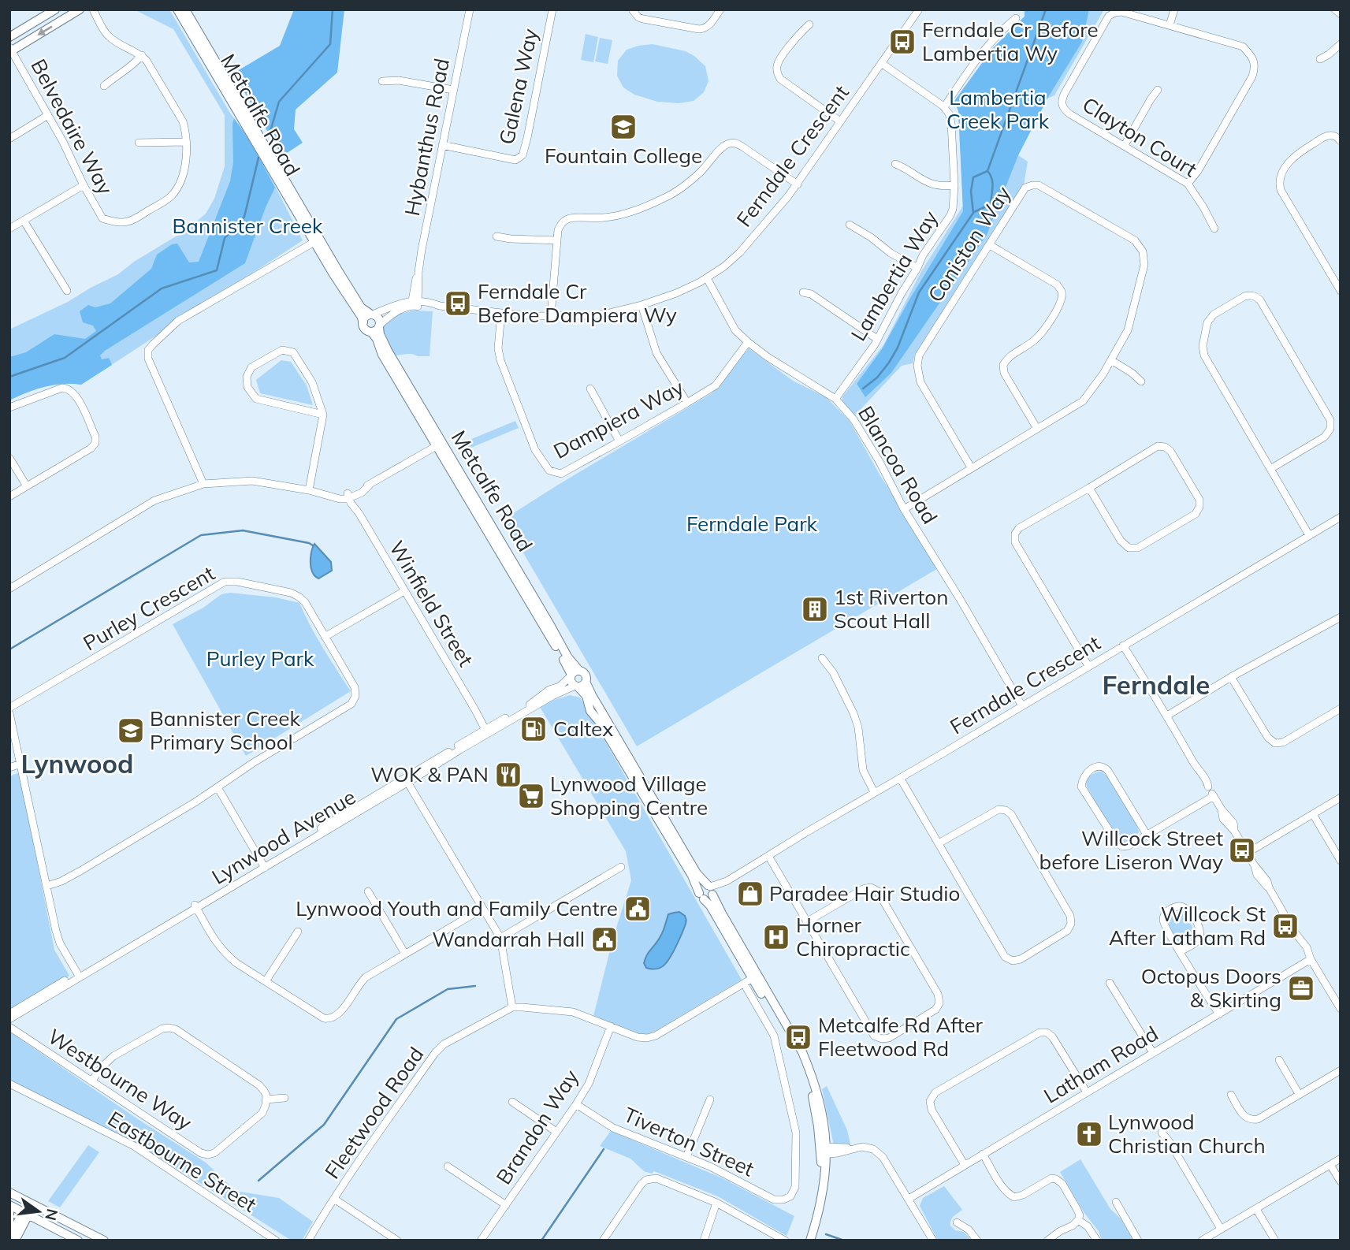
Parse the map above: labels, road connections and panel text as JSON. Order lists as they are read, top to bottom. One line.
{"streets":{"main road":["Metcalfe Road"],"street":["Galena Way","Belvedaire Way","Hybanthus Road","Clayton Court","Ferndale Crescent","Coniston Way","Lambertia Way","Dampiera Way","Blancoa Road","Winfield Street","Purley Crescent","Lynwood Avenue","Latham Road","Westbourne Way","Fleetwood Road","Brandon Way","Tiverton Street","Eastbourne Street"]},"crossings":[["Galena Way","Hybanthus Road"],["Metcalfe Road","Ferndale Crescent"],["Metcalfe Road","Lynwood Avenue"],["Hybanthus Road","Ferndale Crescent"],["Ferndale Crescent","Dampiera Way"],["Ferndale Crescent","Blancoa Road"],["Coniston Way","Blancoa Road"],["Lambertia Way","Blancoa Road"],["Dampiera Way","Blancoa Road"],["Winfield Street","Lynwood Avenue"],["Brandon Way","Tiverton Street"]],"districts":["Ferndale","Lynwood"],"parks":["Lambertia Creek Park","Bannister Creek","Ferndale Park","Purley Park"],"places":{"bus stop":["Ferndale Cr Before Lambertia Wy","Ferndale Cr Before Dampiera Wy","Willcock Street before Liseron Way","Willcock St After Latham Rd","Metcalfe Rd After Fleetwood Rd"],"school or university":["Fountain College","Bannister Creek Primary School"],"building":["1st Riverton Scout Hall"],"fuel station":["Caltex"],"restaurant":["WOK & PAN"],"supermarket":["Lynwood Village Shopping Centre"],"shop":["Paradee Hair Studio"],"public building":["Lynwood Youth and Family Centre","Wandarrah Hall"],"hospital":["Horner Chiropractic"],"office":["Octopus Doors & Skirting"],"church":["Lynwood Christian Church"]},"north":"right"}
